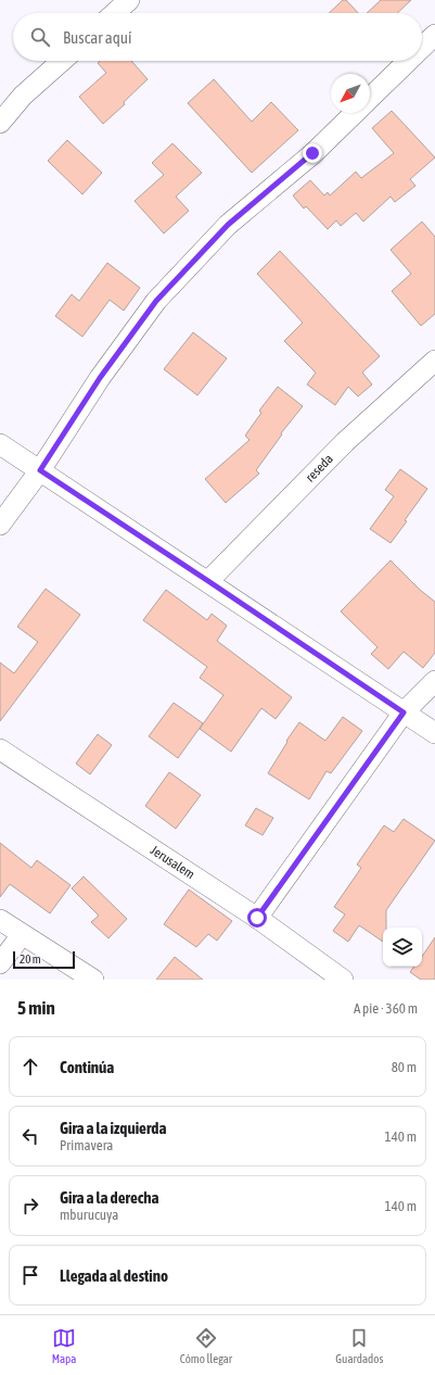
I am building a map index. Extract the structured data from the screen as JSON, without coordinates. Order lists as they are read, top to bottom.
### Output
{
  "streets": {
    "street": ["reseda", "Jerusalem"]
  },
  "scale_bar": "20 m",
  "north": "bottom left",
  "page": {
    "search": "Buscar aquí",
    "scale": "20 m",
    "heading": ["5 min", "A pie · 360 m"],
    "list": [
      ["Continúa", "80 m"],
      ["Gira a la izquierda", "Primavera", "140 m"],
      ["Gira a la derecha", "mburucuya", "140 m"],
      "Llegada al destino"
    ],
    "nav": ["Mapa", "Cómo llegar", "Guardados"]
  }
}
